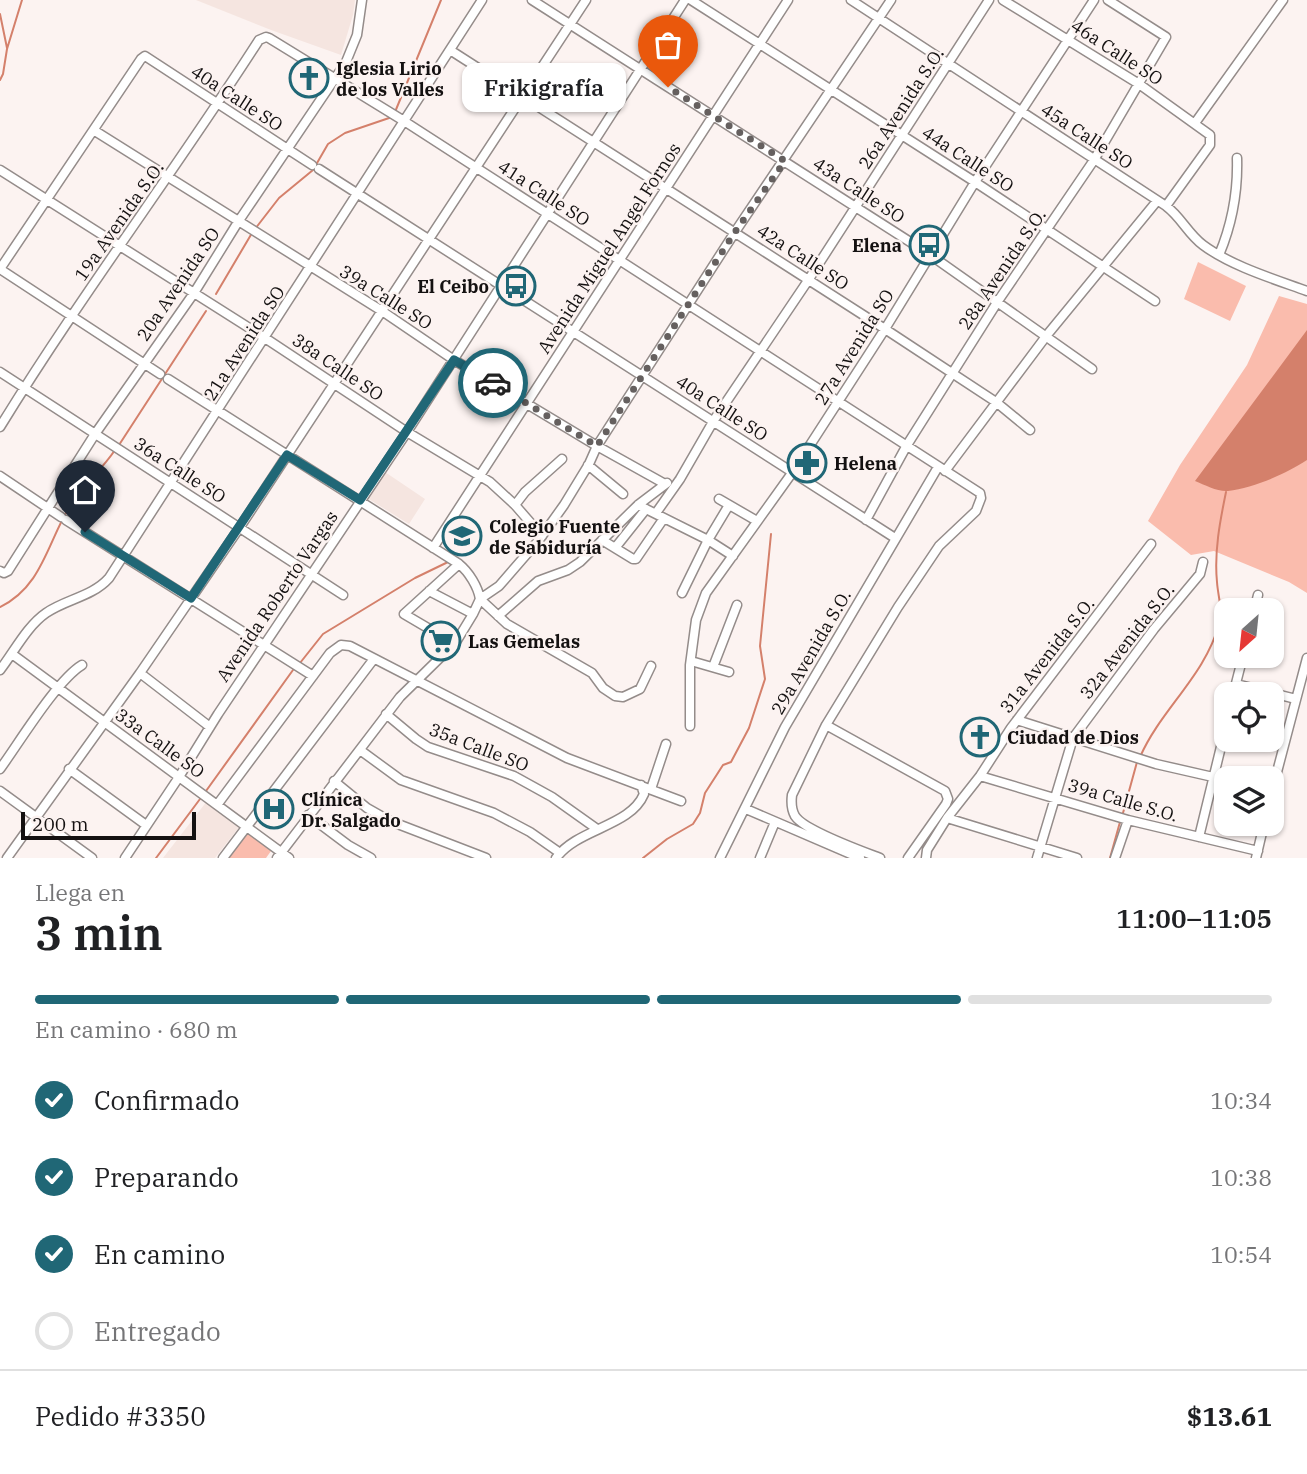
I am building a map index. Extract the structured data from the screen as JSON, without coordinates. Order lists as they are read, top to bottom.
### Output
{
  "streets": {
    "street": [
      "46a Calle SO",
      "40a Calle SO",
      "26a Avenida S.O.",
      "45a Calle SO",
      "44a Calle SO",
      "43a Calle SO",
      "41a Calle SO",
      "19a Avenida S.O.",
      "Avenida Miguel Angel Fornos",
      "42a Calle SO",
      "28a Avenida S.O.",
      "20a Avenida SO",
      "39a Calle SO",
      "21a Avenida SO",
      "27a Avenida SO",
      "38a Calle SO",
      "36a Calle SO",
      "Avenida Roberto Vargas",
      "32a Avenida S.O.",
      "29a Avenida S.O.",
      "31a Avenida S.O.",
      "33a Calle SO",
      "35a Calle SO",
      "39a Calle S.O."
    ]
  },
  "crossings": [
    ["46a Calle SO", "28a Avenida S.O."],
    ["46a Calle SO", "27a Avenida SO"],
    ["46a Calle SO", "29a Avenida S.O."],
    ["40a Calle SO", "26a Avenida S.O."],
    ["40a Calle SO", "19a Avenida S.O."],
    ["40a Calle SO", "Avenida Miguel Angel Fornos"],
    ["40a Calle SO", "28a Avenida S.O."],
    ["40a Calle SO", "20a Avenida SO"],
    ["40a Calle SO", "39a Calle SO"],
    ["40a Calle SO", "21a Avenida SO"],
    ["40a Calle SO", "27a Avenida SO"],
    ["40a Calle SO", "Avenida Roberto Vargas"],
    ["40a Calle SO", "29a Avenida S.O."],
    ["26a Avenida S.O.", "45a Calle SO"],
    ["26a Avenida S.O.", "44a Calle SO"],
    ["26a Avenida S.O.", "43a Calle SO"],
    ["26a Avenida S.O.", "41a Calle SO"],
    ["26a Avenida S.O.", "42a Calle SO"],
    ["45a Calle SO", "28a Avenida S.O."],
    ["45a Calle SO", "27a Avenida SO"],
    ["45a Calle SO", "29a Avenida S.O."],
    ["44a Calle SO", "Avenida Miguel Angel Fornos"],
    ["44a Calle SO", "28a Avenida S.O."],
    ["44a Calle SO", "27a Avenida SO"],
    ["44a Calle SO", "29a Avenida S.O."],
    ["43a Calle SO", "Avenida Miguel Angel Fornos"],
    ["43a Calle SO", "28a Avenida S.O."],
    ["43a Calle SO", "27a Avenida SO"],
    ["43a Calle SO", "Avenida Roberto Vargas"],
    ["43a Calle SO", "29a Avenida S.O."],
    ["41a Calle SO", "19a Avenida S.O."],
    ["41a Calle SO", "Avenida Miguel Angel Fornos"],
    ["41a Calle SO", "28a Avenida S.O."],
    ["41a Calle SO", "20a Avenida SO"],
    ["41a Calle SO", "21a Avenida SO"],
    ["41a Calle SO", "27a Avenida SO"],
    ["41a Calle SO", "Avenida Roberto Vargas"],
    ["41a Calle SO", "29a Avenida S.O."],
    ["19a Avenida S.O.", "39a Calle SO"],
    ["19a Avenida S.O.", "38a Calle SO"],
    ["19a Avenida S.O.", "36a Calle SO"],
    ["Avenida Miguel Angel Fornos", "42a Calle SO"],
    ["Avenida Miguel Angel Fornos", "39a Calle SO"],
    ["Avenida Miguel Angel Fornos", "38a Calle SO"],
    ["42a Calle SO", "28a Avenida S.O."],
    ["42a Calle SO", "21a Avenida SO"],
    ["42a Calle SO", "27a Avenida SO"],
    ["42a Calle SO", "Avenida Roberto Vargas"],
    ["42a Calle SO", "29a Avenida S.O."],
    ["20a Avenida SO", "39a Calle SO"],
    ["20a Avenida SO", "38a Calle SO"],
    ["20a Avenida SO", "36a Calle SO"],
    ["39a Calle SO", "21a Avenida SO"],
    ["39a Calle SO", "Avenida Roberto Vargas"],
    ["21a Avenida SO", "38a Calle SO"],
    ["21a Avenida SO", "36a Calle SO"],
    ["21a Avenida SO", "33a Calle SO"],
    ["38a Calle SO", "Avenida Roberto Vargas"],
    ["36a Calle SO", "Avenida Roberto Vargas"],
    ["Avenida Roberto Vargas", "33a Calle SO"],
    ["32a Avenida S.O.", "39a Calle S.O."],
    ["31a Avenida S.O.", "39a Calle S.O."]
  ],
  "places": {
    "church": ["Iglesia Lirio de los Valles", "Ciudad de Dios"],
    "other": ["Frikigrafía"],
    "bus stop": ["Elena", "El Ceibo"],
    "pharmacy": ["Helena"],
    "school or university": ["Colegio Fuente de Sabiduría"],
    "supermarket": ["Las Gemelas"],
    "hospital": ["Clínica Dr. Salgado"]
  },
  "scale_bar": "200 m",
  "north": "bottom left",
  "page": {
    "bubble": "Frikigrafía",
    "scale": "200 m",
    "heading": ["3 min", "Llega en", "11:00–11:05"],
    "panel": ["Pedido #3350", "$13.61"],
    "bar": "En camino · 680 m",
    "list": [
      ["Confirmado", "10:34"],
      ["Preparando", "10:38"],
      ["En camino", "10:54"],
      "Entregado"
    ]
  }
}
